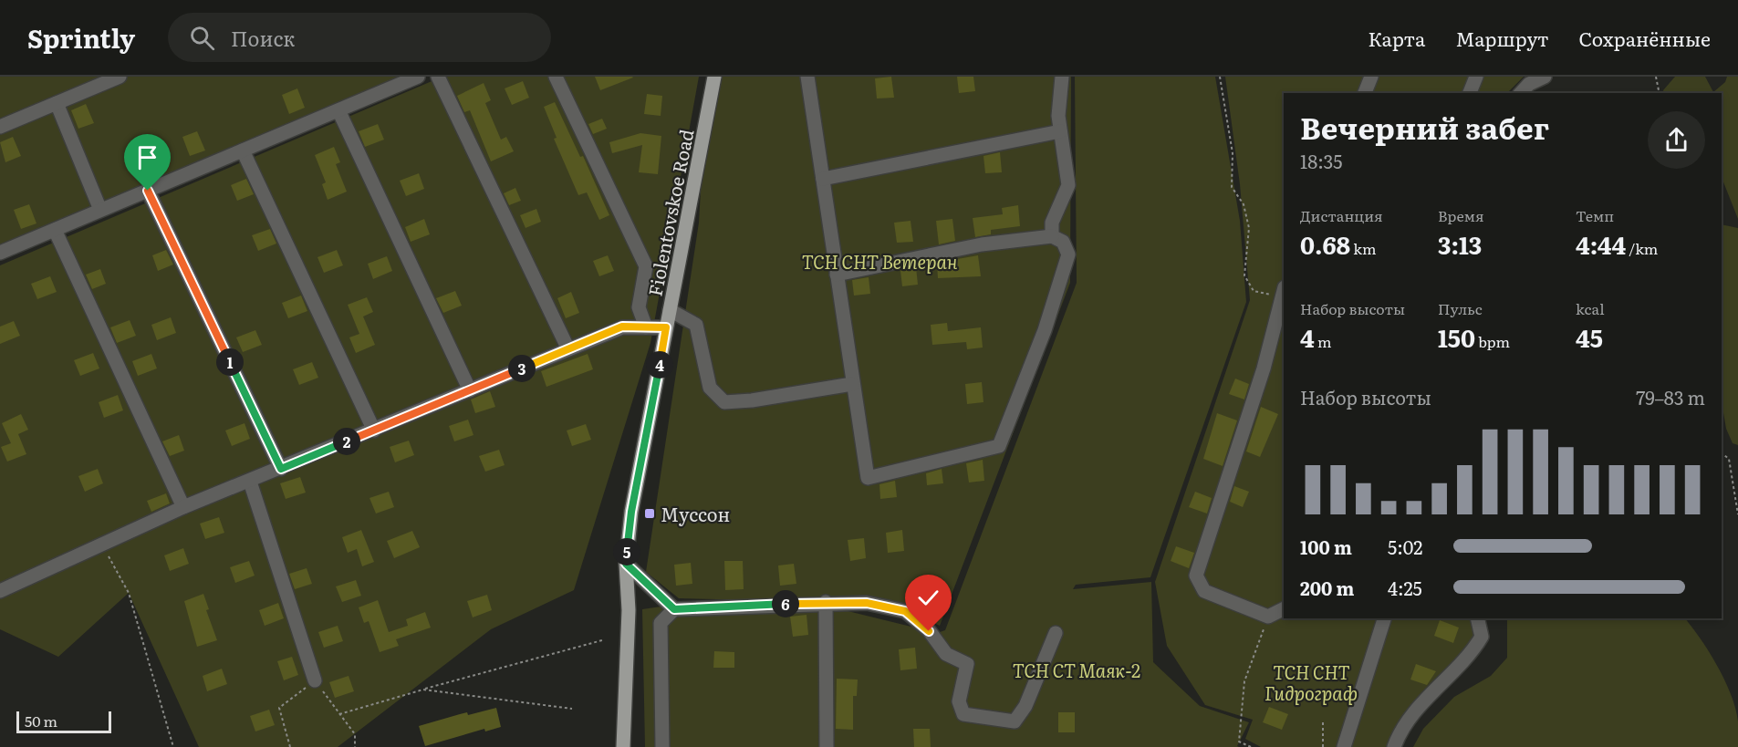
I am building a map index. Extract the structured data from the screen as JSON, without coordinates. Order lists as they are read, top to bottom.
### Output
{
  "streets": {
    "main road": ["Fiolentovskoe Road"]
  },
  "parks": ["ТСН СНТ Ветеран", "ТСН СТ Маяк-2", "ТСН СНТ Гидрограф"],
  "places": {
    "transit": ["Муссон"]
  },
  "scale_bar": "50 m",
  "page": {
    "header": "Sprintly",
    "search": "Поиск",
    "nav": ["Карта", "Маршрут", "Сохранённые"],
    "heading": ["Вечерний забег", "18:35"],
    "stats": [
      ["Дистанция", "0.68 km"],
      ["Время", "3:13"],
      ["Темп", "4:44 /km"],
      ["Набор высоты", "4 m"],
      ["Пульс", "150 bpm"],
      ["kcal", "45"]
    ],
    "pins": [
      "1",
      "4",
      "3",
      "2",
      "5",
      "6"
    ],
    "chart": ["Набор высоты", "79–83 m"],
    "list": [
      {
        "name": "100 m",
        "note": "5:02"
      },
      {
        "name": "200 m",
        "note": "4:25"
      }
    ],
    "scale": "50 m"
  }
}
